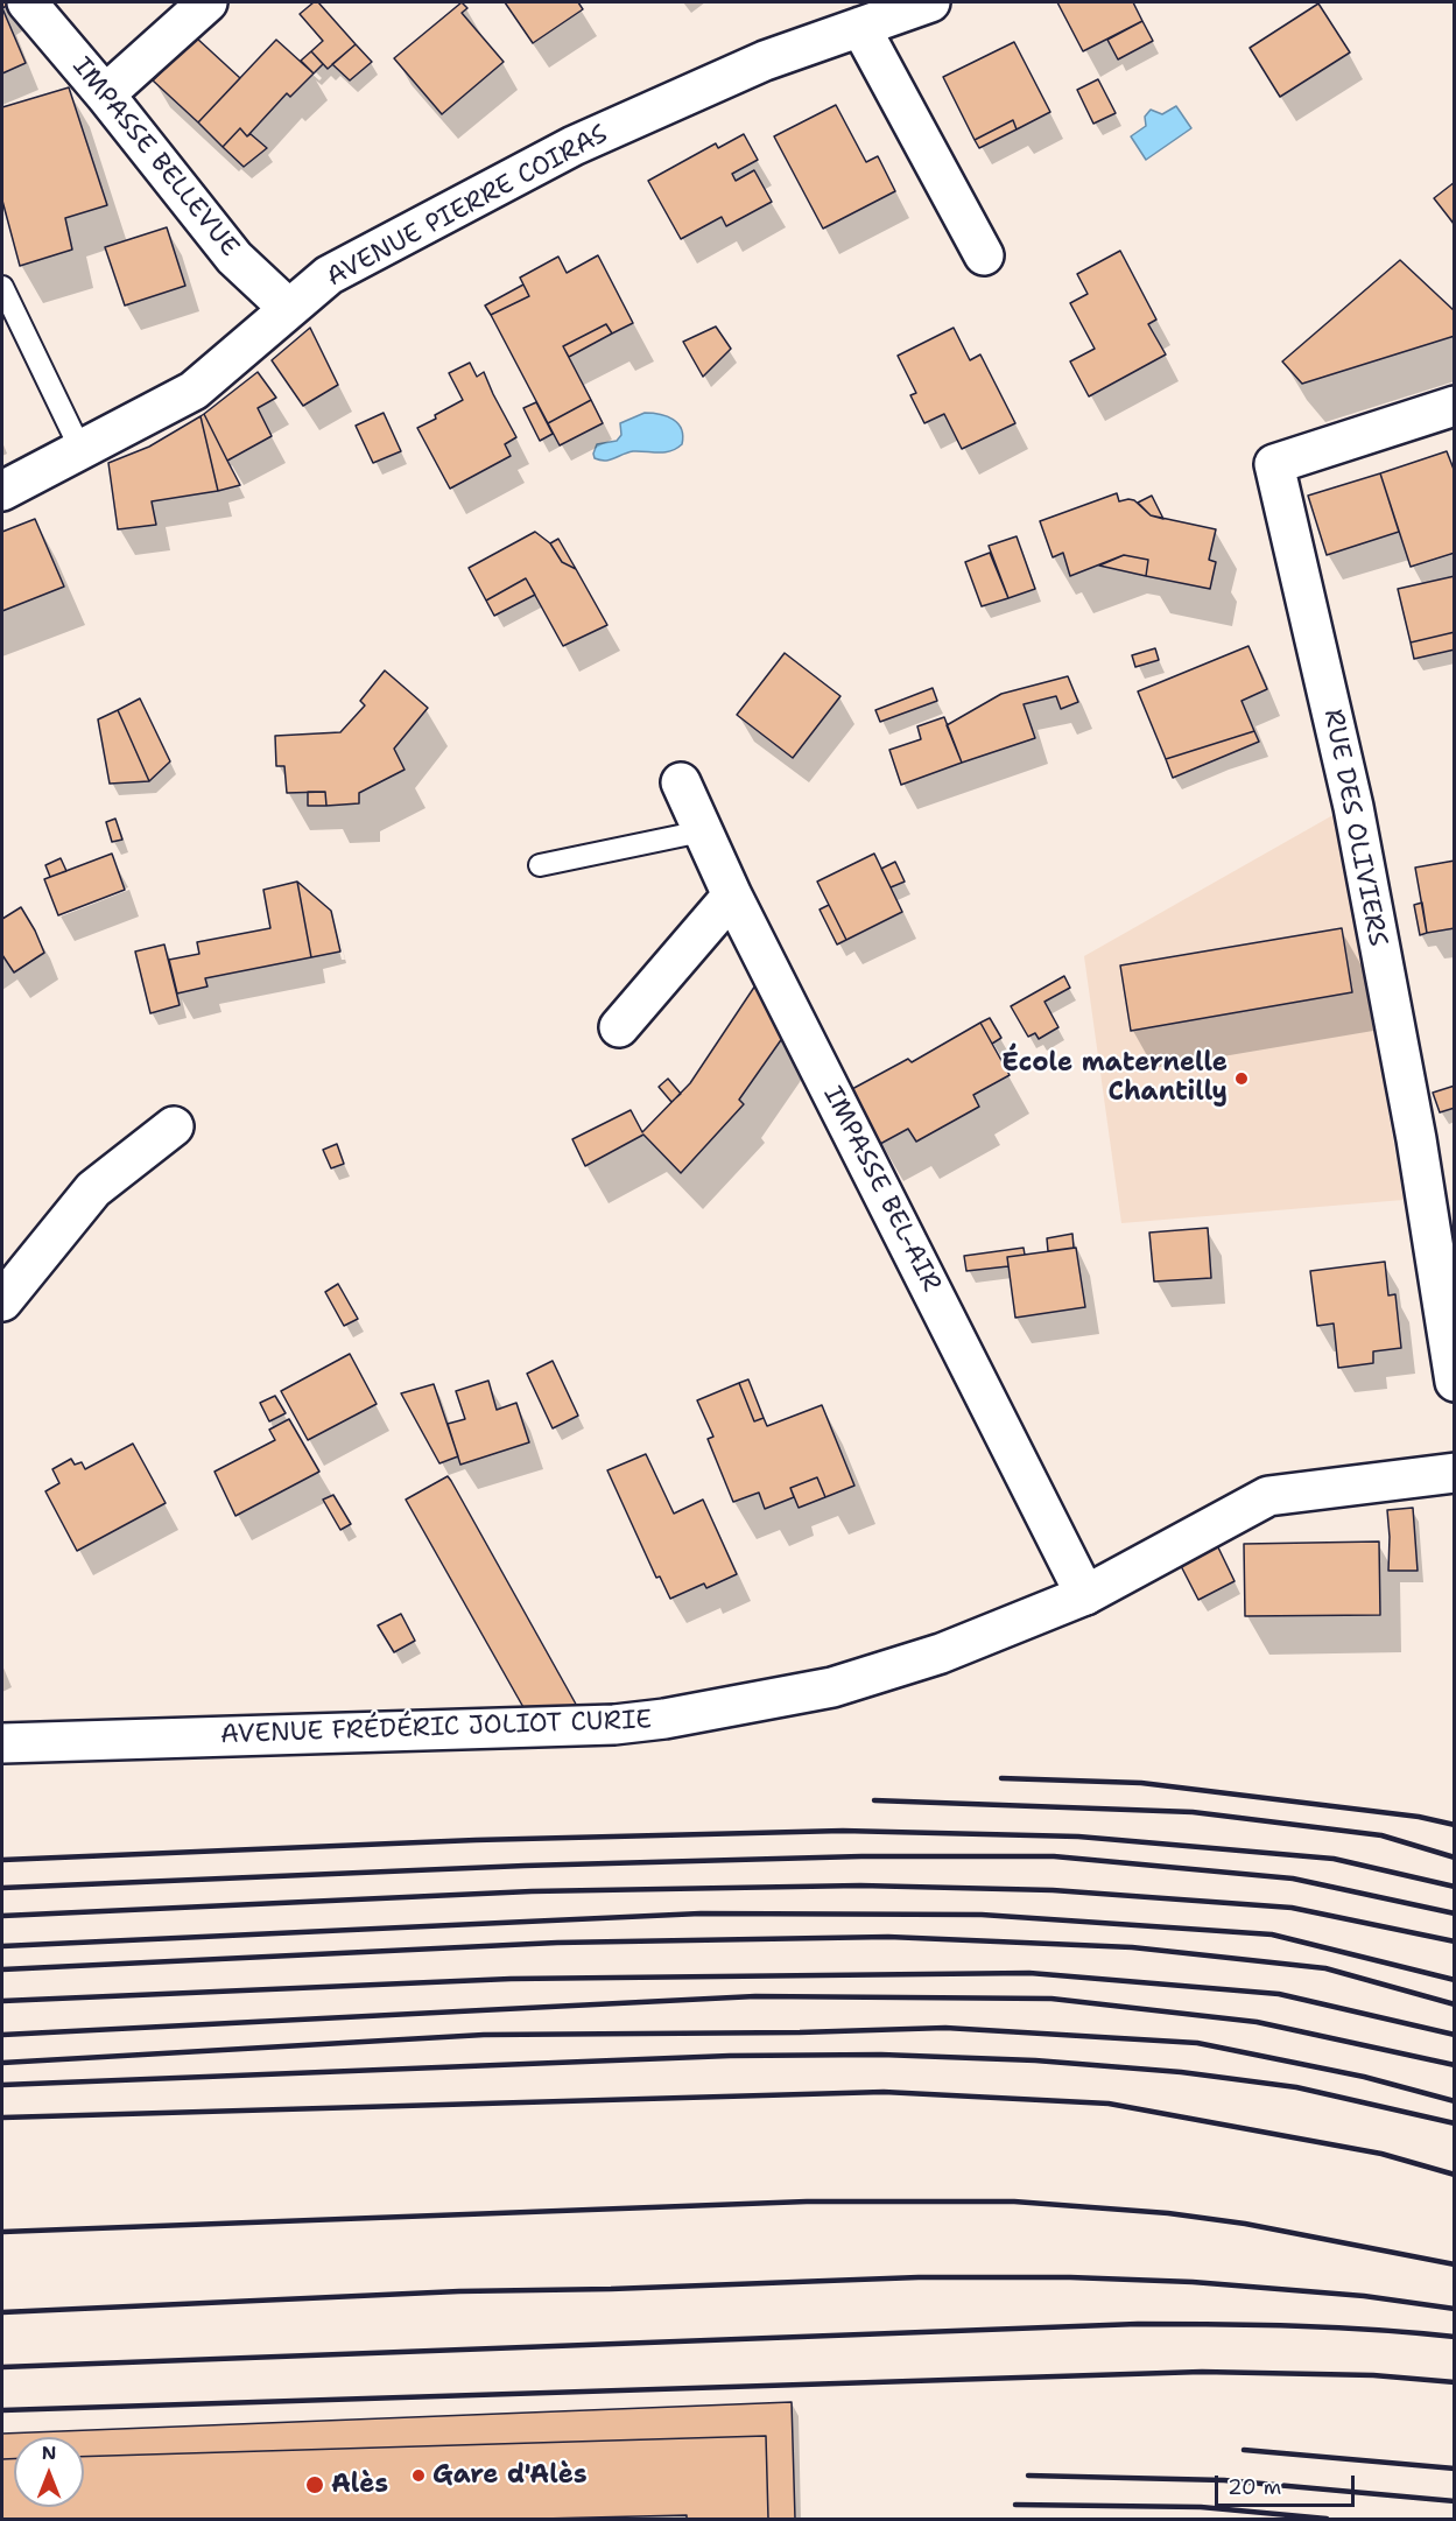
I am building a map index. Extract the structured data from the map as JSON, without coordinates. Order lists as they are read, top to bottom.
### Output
{
  "streets": {
    "street": [
      "IMPASSE BELLEVUE",
      "AVENUE PIERRE COIRAS",
      "RUE DES OLIVIERS",
      "IMPASSE BEL-AIR",
      "AVENUE FRÉDÉRIC JOLIOT CURIE"
    ]
  },
  "crossings": [
    ["IMPASSE BELLEVUE", "AVENUE PIERRE COIRAS"],
    ["IMPASSE BEL-AIR", "AVENUE FRÉDÉRIC JOLIOT CURIE"]
  ],
  "places": ["École maternelle Chantilly", "Gare d'Alès", "Alès"],
  "scale_bar": "20 m",
  "north": "top"
}
